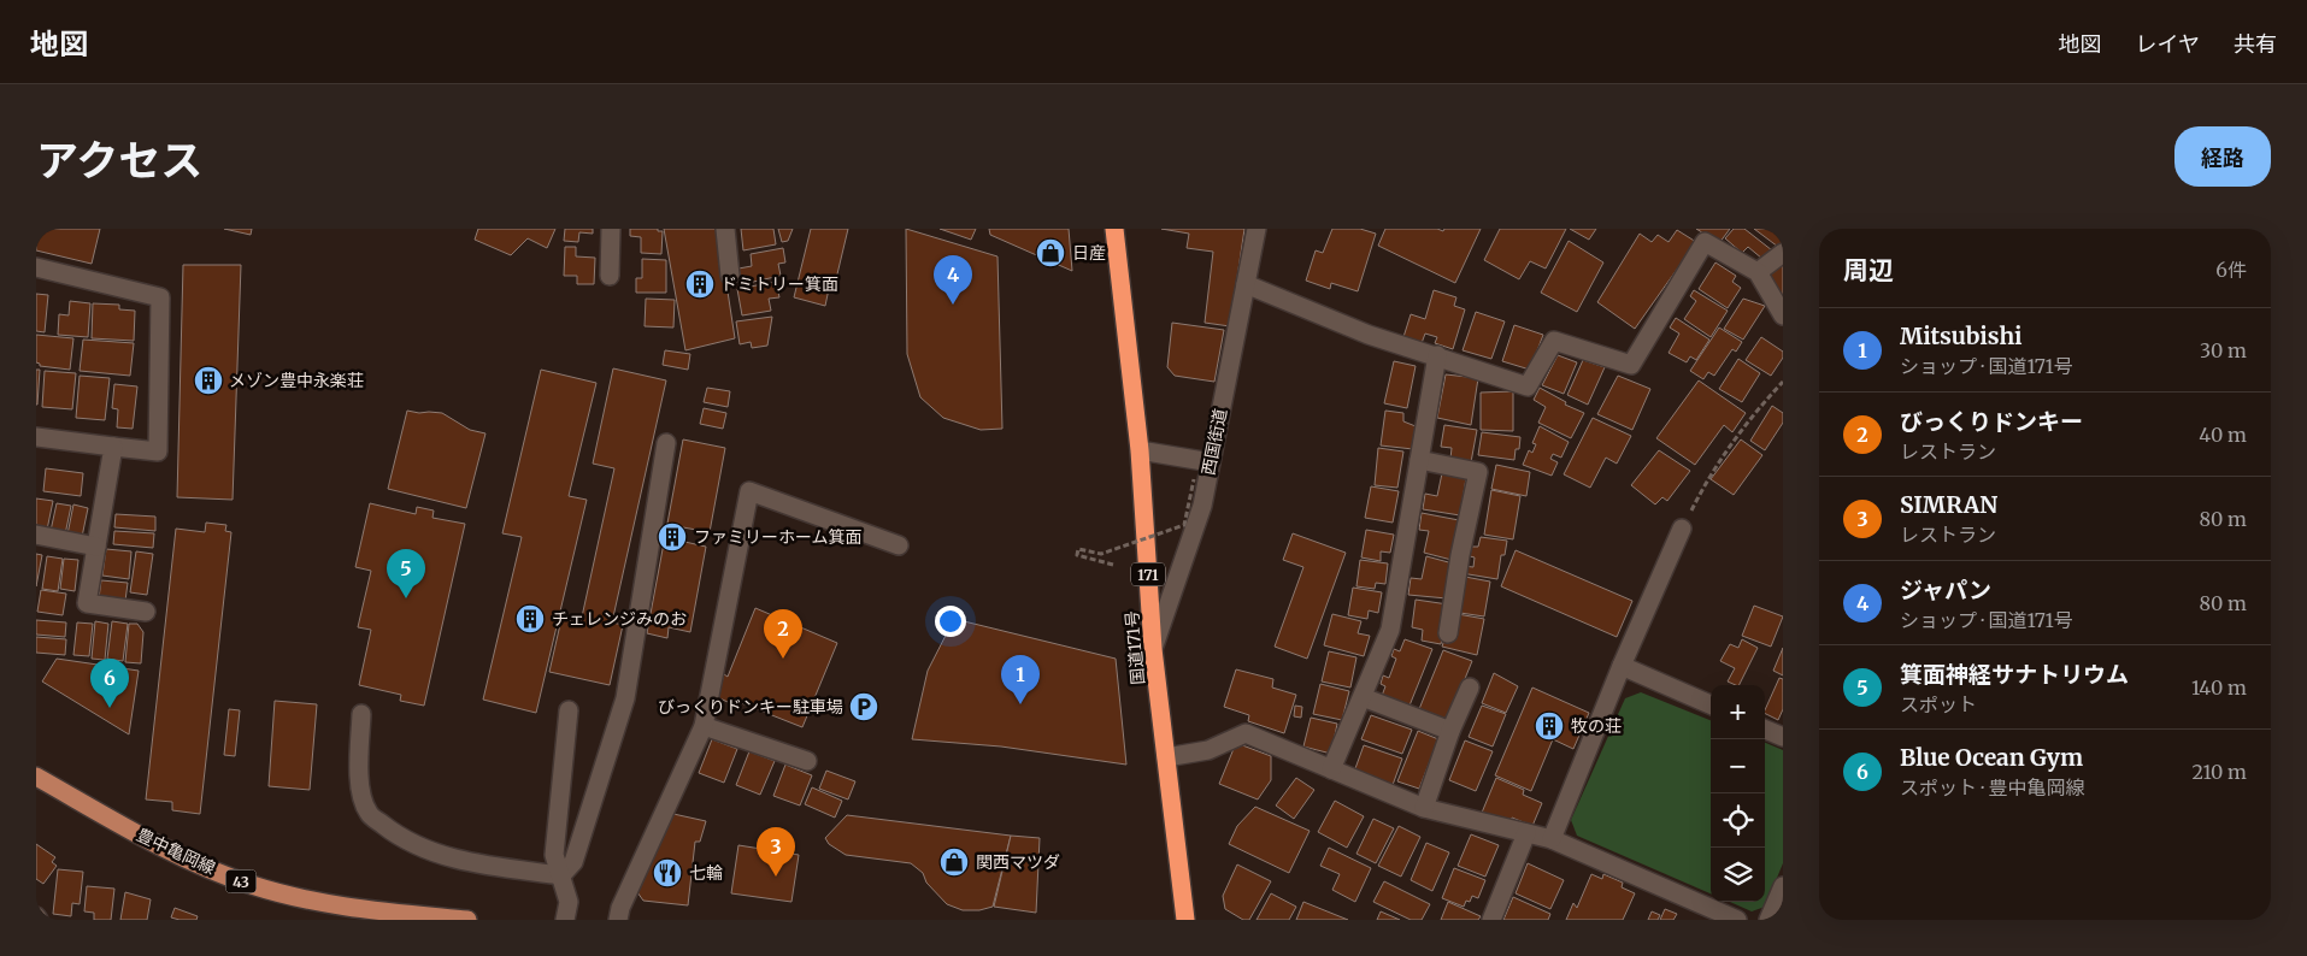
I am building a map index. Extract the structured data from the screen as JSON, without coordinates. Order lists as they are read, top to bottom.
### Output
{
  "streets": {
    "highway": ["171", "国道171号"],
    "main road": ["豊中亀岡線", "43"],
    "street": ["西国街道"]
  },
  "crossings": [
    ["西国街道", "国道171号"]
  ],
  "places": {
    "shop": ["日産", "関西マツダ"],
    "building": [
      "ドミトリー箕面",
      "メゾン豊中永楽荘",
      "ファミリーホーム箕面",
      "チェレンジみのお",
      "牧の荘"
    ],
    "parking": ["びっくりドンキー駐車場"],
    "restaurant": ["七輪"]
  },
  "page": {
    "header": "地図",
    "nav": ["地図", "レイヤ", "共有"],
    "title": "アクセス",
    "buttons": "経路",
    "heading": ["周辺", "6件"],
    "pins": [
      "4",
      "5",
      "2",
      "1",
      "6",
      "3"
    ],
    "list": [
      {
        "mark": "1",
        "name": "Mitsubishi",
        "note": "ショップ · 国道171号",
        "value": "30 m"
      },
      {
        "mark": "2",
        "name": "びっくりドンキー",
        "note": "レストラン",
        "value": "40 m"
      },
      {
        "mark": "3",
        "name": "SIMRAN",
        "note": "レストラン",
        "value": "80 m"
      },
      {
        "mark": "4",
        "name": "ジャパン",
        "note": "ショップ · 国道171号",
        "value": "80 m"
      },
      {
        "mark": "5",
        "name": "箕面神経サナトリウム",
        "note": "スポット",
        "value": "140 m"
      },
      {
        "mark": "6",
        "name": "Blue Ocean Gym",
        "note": "スポット · 豊中亀岡線",
        "value": "210 m"
      }
    ],
    "map_buttons": ["+", "−"]
  }
}
